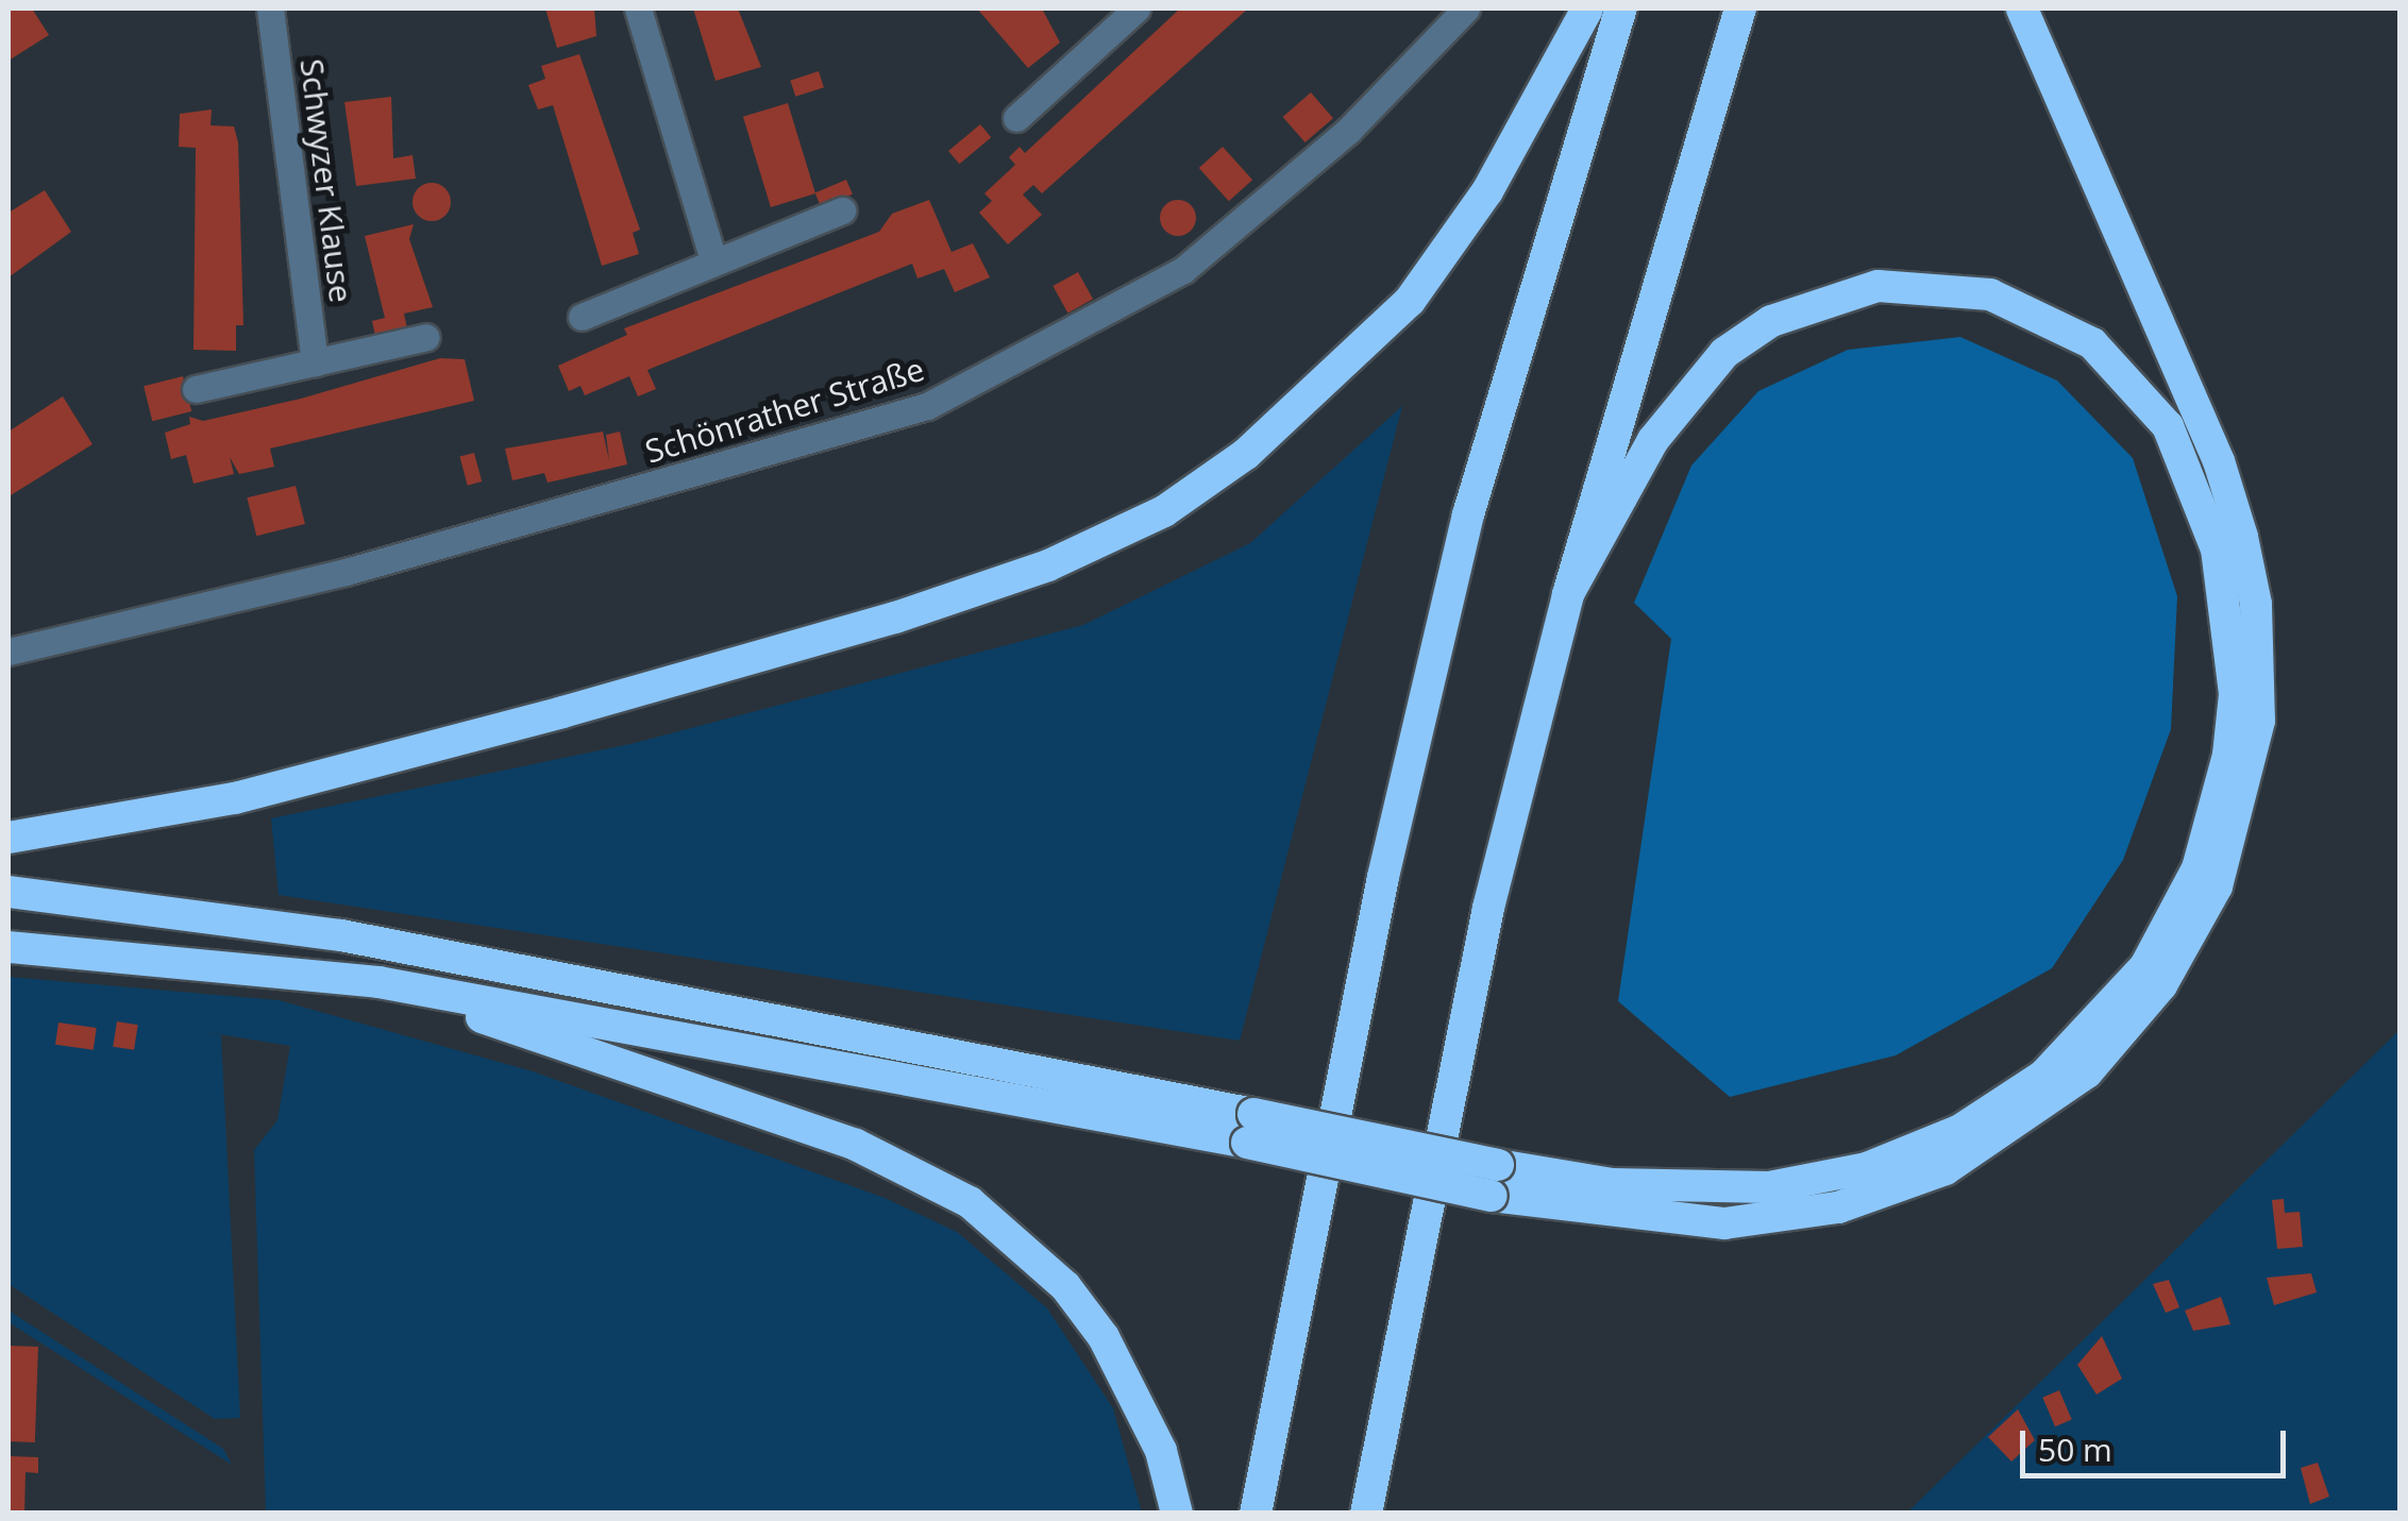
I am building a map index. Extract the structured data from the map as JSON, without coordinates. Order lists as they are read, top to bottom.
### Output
{
  "streets": {
    "street": ["Schwyzer Klause", "Schönrather Straße"]
  },
  "scale_bar": "50 m"
}
